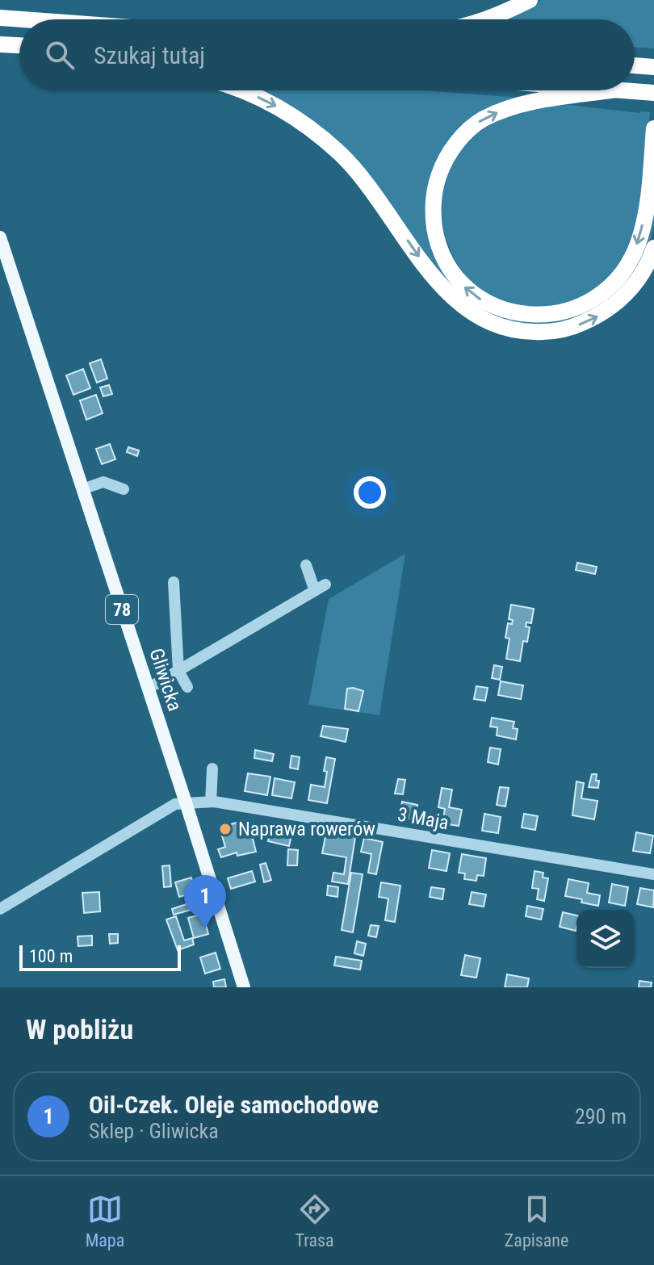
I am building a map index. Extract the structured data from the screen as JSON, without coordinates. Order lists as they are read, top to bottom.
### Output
{
  "streets": {
    "main road": ["78", "Gliwicka"],
    "street": ["3 Maja"]
  },
  "crossings": [
    ["Gliwicka", "3 Maja"]
  ],
  "places": ["Naprawa rowerów"],
  "scale_bar": "100 m",
  "page": {
    "search": "Szukaj tutaj",
    "pins": "1",
    "scale": "100 m",
    "heading": "W pobliżu",
    "list": [
      {
        "mark": "1",
        "name": "Oil-Czek. Oleje samochodowe",
        "note": "Sklep · Gliwicka",
        "value": "290 m"
      }
    ],
    "nav": ["Mapa", "Trasa", "Zapisane"]
  }
}
